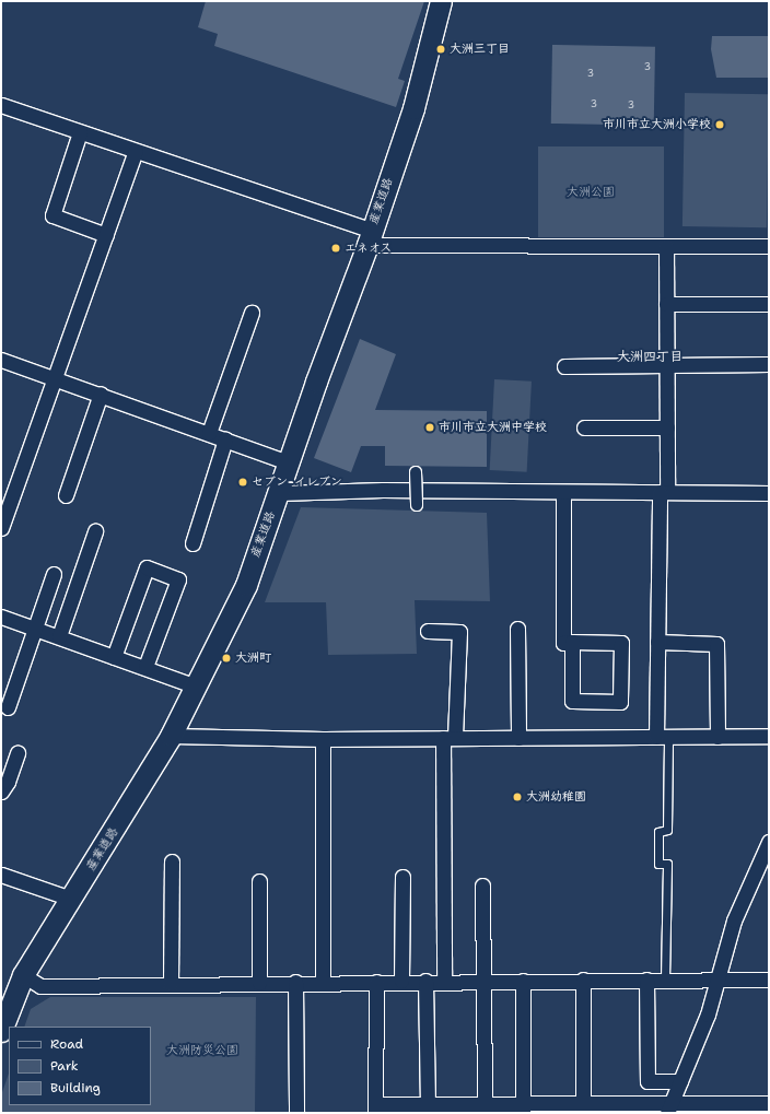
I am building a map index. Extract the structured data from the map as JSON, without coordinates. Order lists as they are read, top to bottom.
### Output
{
  "streets": {
    "main road": ["産業道路"]
  },
  "districts": ["大洲四丁目"],
  "parks": ["大洲公園", "大洲防災公園"],
  "places": [
    "大洲三丁目",
    "市川市立大洲小学校",
    "エネオス",
    "市川市立大洲中学校",
    "セブン-イレブン",
    "大洲町",
    "大洲幼稚園"
  ],
  "house_numbers": [
    "3",
    "3",
    "3",
    "3"
  ],
  "legend": ["Road", "Park", "Building"]
}
